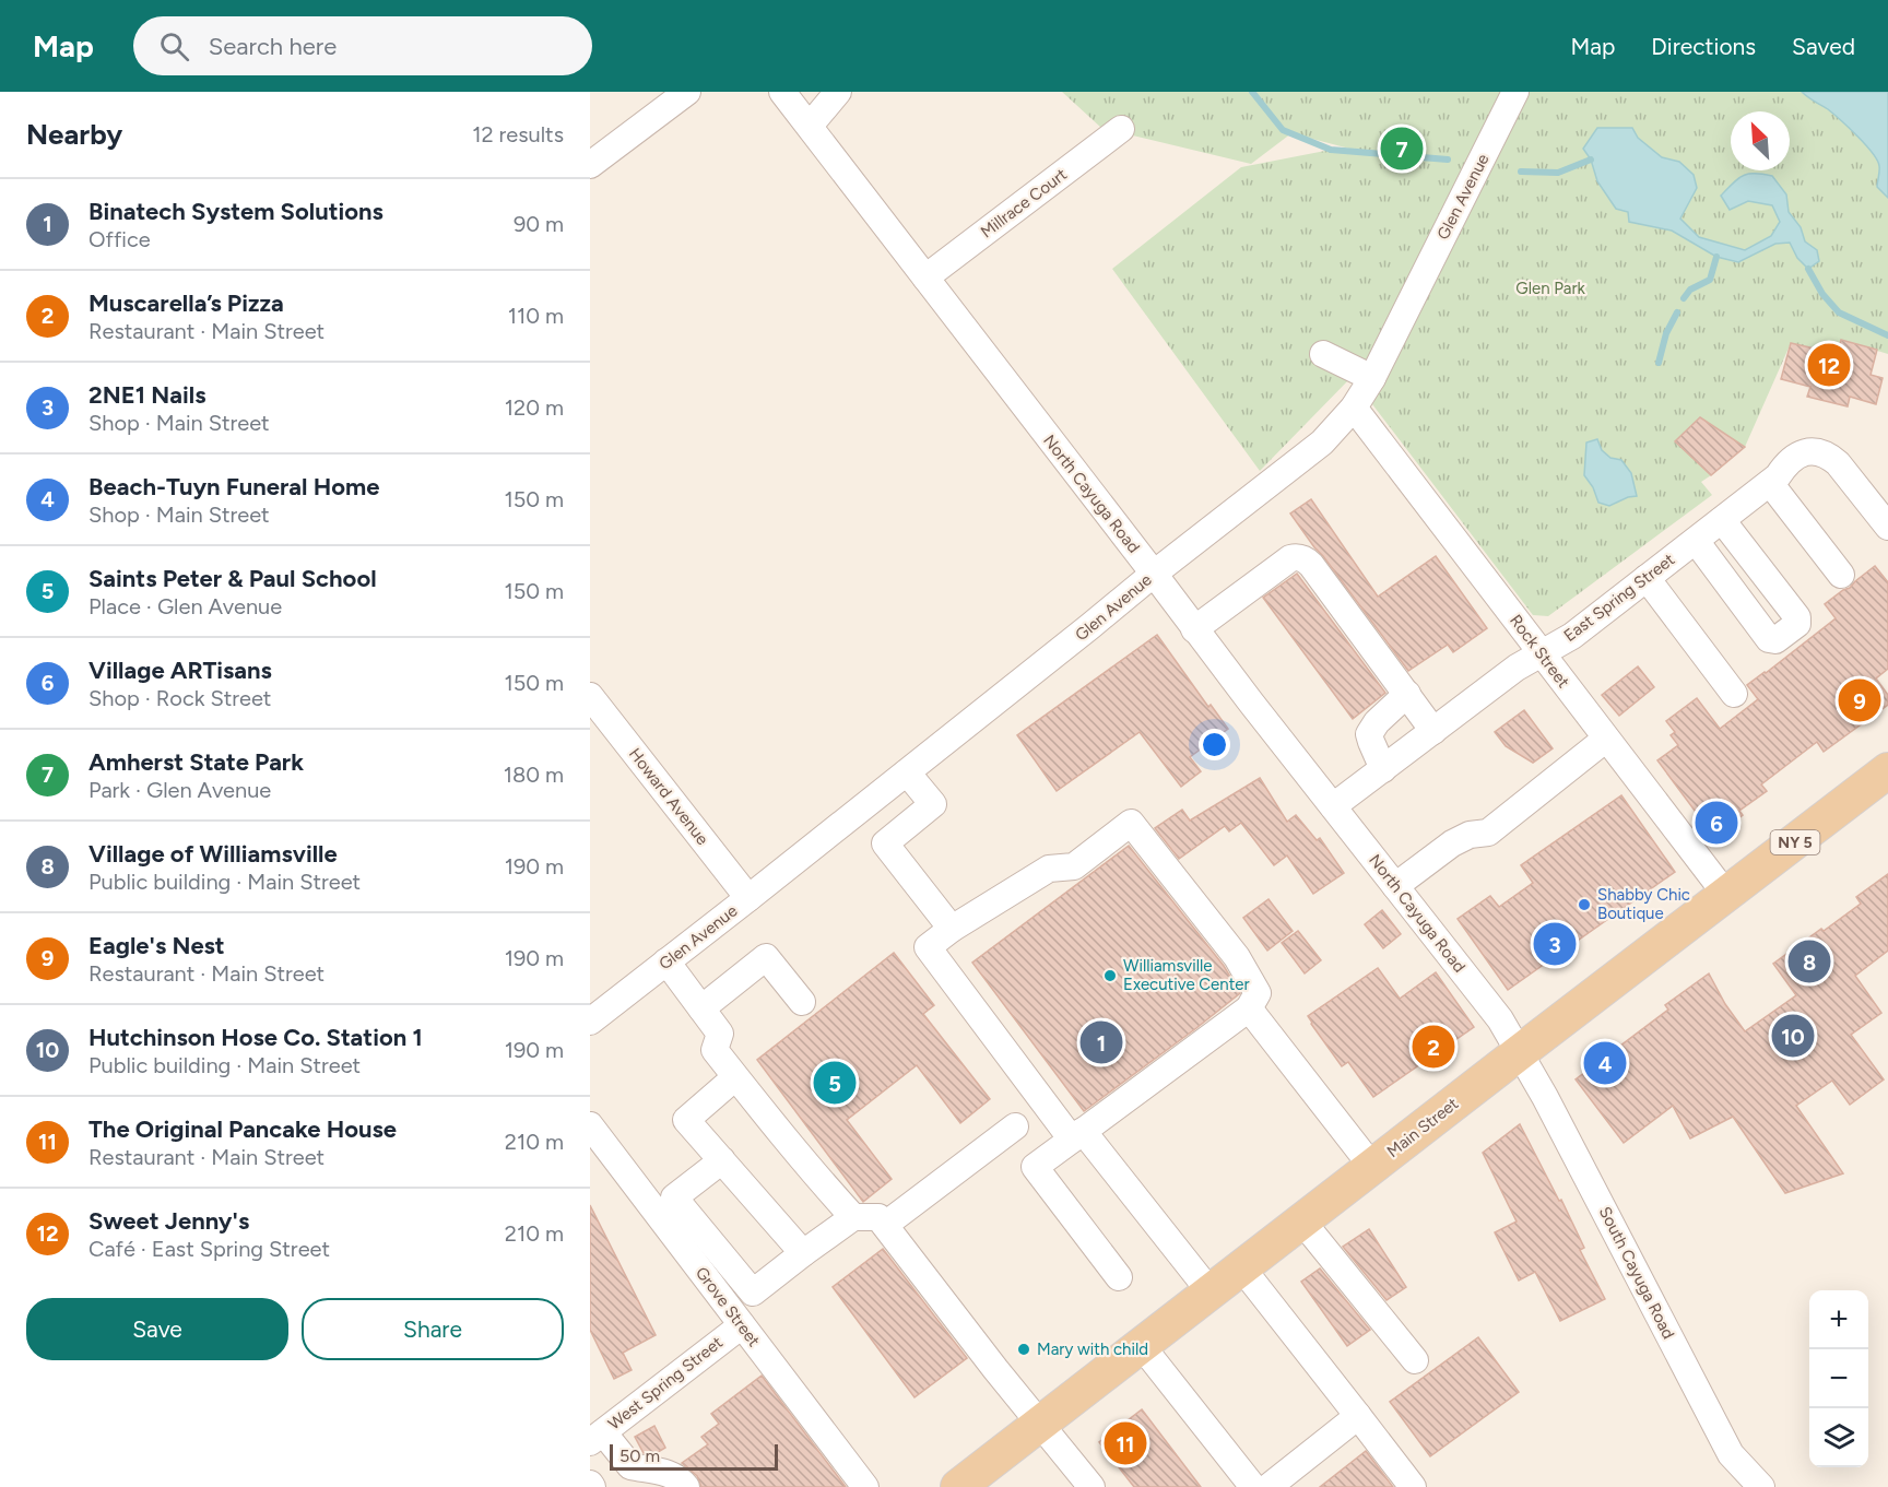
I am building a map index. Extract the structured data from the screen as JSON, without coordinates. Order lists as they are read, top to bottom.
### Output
{
  "streets": {
    "main road": ["NY 5", "Main Street"],
    "street": [
      "Glen Avenue",
      "Millrace Court",
      "North Cayuga Road",
      "East Spring Street",
      "Rock Street",
      "Howard Avenue",
      "South Cayuga Road",
      "Grove Street",
      "West Spring Street"
    ]
  },
  "crossings": [
    ["Glen Avenue", "North Cayuga Road"],
    ["Glen Avenue", "Rock Street"],
    ["Glen Avenue", "Howard Avenue"],
    ["Millrace Court", "North Cayuga Road"],
    ["North Cayuga Road", "East Spring Street"],
    ["North Cayuga Road", "Main Street"],
    ["North Cayuga Road", "South Cayuga Road"],
    ["East Spring Street", "Rock Street"],
    ["Rock Street", "Main Street"],
    ["Main Street", "South Cayuga Road"],
    ["Grove Street", "West Spring Street"]
  ],
  "parks": ["Glen Park"],
  "places": ["Shabby Chic Boutique", "Williamsville Executive Center", "Mary with child"],
  "scale_bar": "50 m",
  "north": "top left",
  "page": {
    "header": "Map",
    "search": "Search here",
    "nav": ["Map", "Directions", "Saved"],
    "heading": ["Nearby", "12 results"],
    "pins": [
      "7",
      "12",
      "9",
      "6",
      "3",
      "8",
      "10",
      "1",
      "2",
      "4",
      "5",
      "11"
    ],
    "list": [
      {
        "mark": "1",
        "name": "Binatech System Solutions",
        "note": "Office",
        "value": "90 m"
      },
      {
        "mark": "2",
        "name": "Muscarella’s Pizza",
        "note": "Restaurant · Main Street",
        "value": "110 m"
      },
      {
        "mark": "3",
        "name": "2NE1 Nails",
        "note": "Shop · Main Street",
        "value": "120 m"
      },
      {
        "mark": "4",
        "name": "Beach-Tuyn Funeral Home",
        "note": "Shop · Main Street",
        "value": "150 m"
      },
      {
        "mark": "5",
        "name": "Saints Peter & Paul School",
        "note": "Place · Glen Avenue",
        "value": "150 m"
      },
      {
        "mark": "6",
        "name": "Village ARTisans",
        "note": "Shop · Rock Street",
        "value": "150 m"
      },
      {
        "mark": "7",
        "name": "Amherst State Park",
        "note": "Park · Glen Avenue",
        "value": "180 m"
      },
      {
        "mark": "8",
        "name": "Village of Williamsville",
        "note": "Public building · Main Street",
        "value": "190 m"
      },
      {
        "mark": "9",
        "name": "Eagle's Nest",
        "note": "Restaurant · Main Street",
        "value": "190 m"
      },
      {
        "mark": "10",
        "name": "Hutchinson Hose Co. Station 1",
        "note": "Public building · Main Street",
        "value": "190 m"
      },
      {
        "mark": "11",
        "name": "The Original Pancake House",
        "note": "Restaurant · Main Street",
        "value": "210 m"
      },
      {
        "mark": "12",
        "name": "Sweet Jenny's",
        "note": "Café · East Spring Street",
        "value": "210 m"
      }
    ],
    "buttons": ["Save", "Share"],
    "map_buttons": ["+", "−"],
    "scale": "50 m"
  }
}
